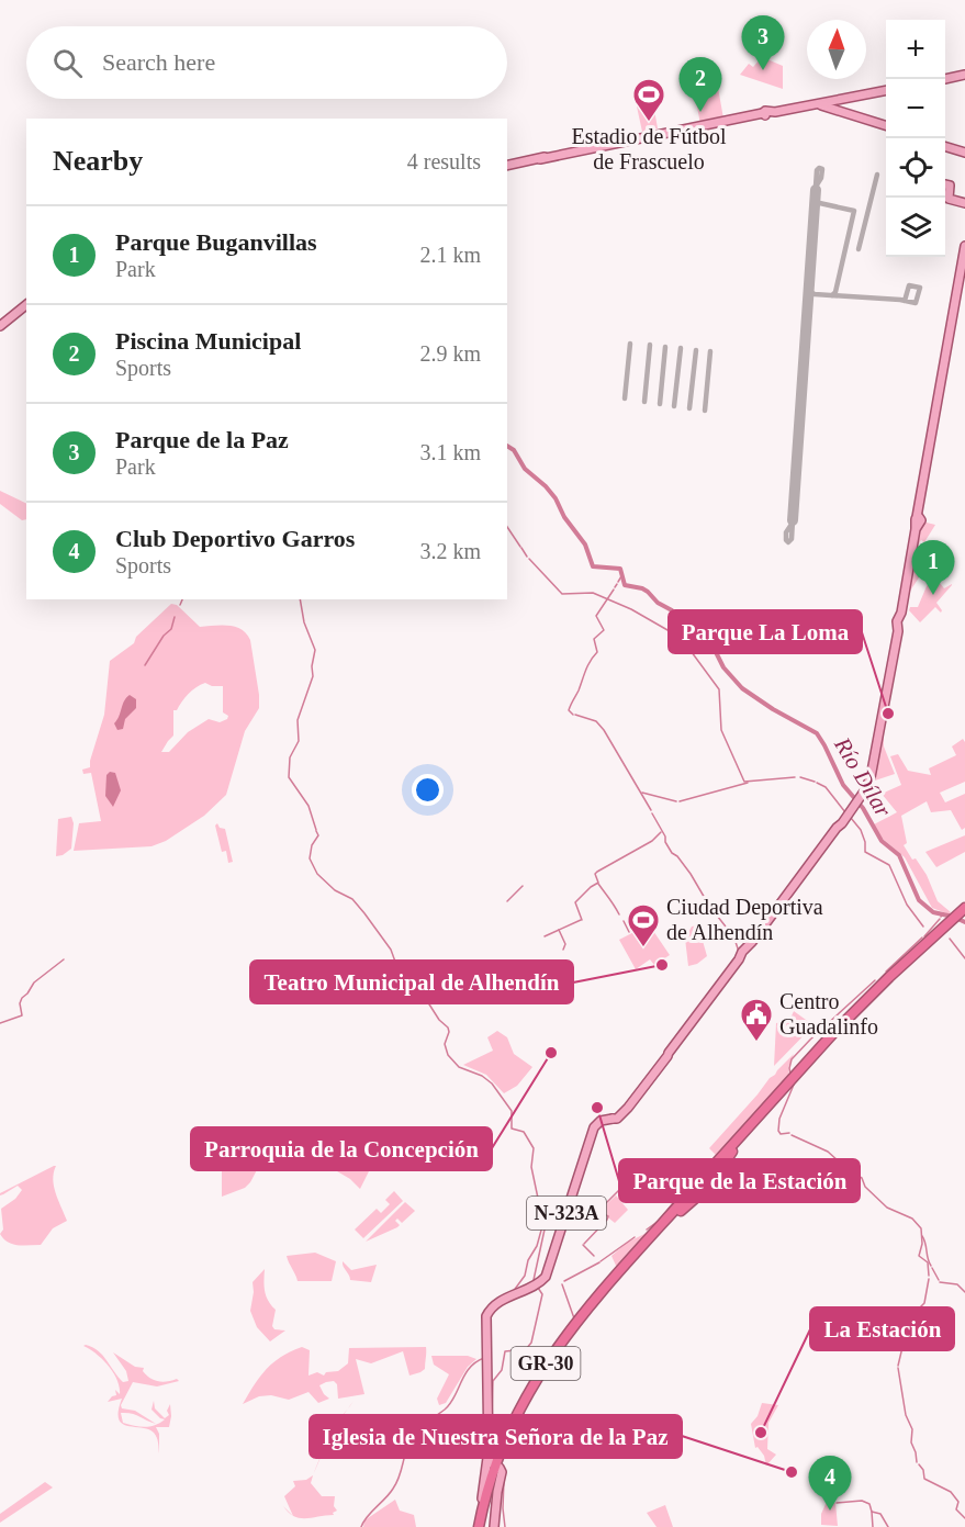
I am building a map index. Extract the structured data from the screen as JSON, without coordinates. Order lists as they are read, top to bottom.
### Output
{
  "streets": {
    "highway": ["GR-30"],
    "main road": ["N-323A"]
  },
  "water": ["Río Dílar"],
  "places": {
    "sports": ["Estadio de Fútbol de Frascuelo", "Ciudad Deportiva de Alhendín"],
    "other": [
      "Parque La Loma",
      "Teatro Municipal de Alhendín",
      "Parroquia de la Concepción",
      "Parque de la Estación",
      "La Estación",
      "Iglesia de Nuestra Señora de la Paz"
    ],
    "public building": ["Centro Guadalinfo"]
  },
  "north": "top",
  "page": {
    "pins": [
      "3",
      "2",
      "1",
      "4"
    ],
    "map_buttons": ["+", "−"],
    "search": "Search here",
    "heading": ["Nearby", "4 results"],
    "list": [
      {
        "mark": "1",
        "name": "Parque Buganvillas",
        "note": "Park",
        "value": "2.1 km"
      },
      {
        "mark": "2",
        "name": "Piscina Municipal",
        "note": "Sports",
        "value": "2.9 km"
      },
      {
        "mark": "3",
        "name": "Parque de la Paz",
        "note": "Park",
        "value": "3.1 km"
      },
      {
        "mark": "4",
        "name": "Club Deportivo Garros",
        "note": "Sports",
        "value": "3.2 km"
      }
    ]
  }
}
